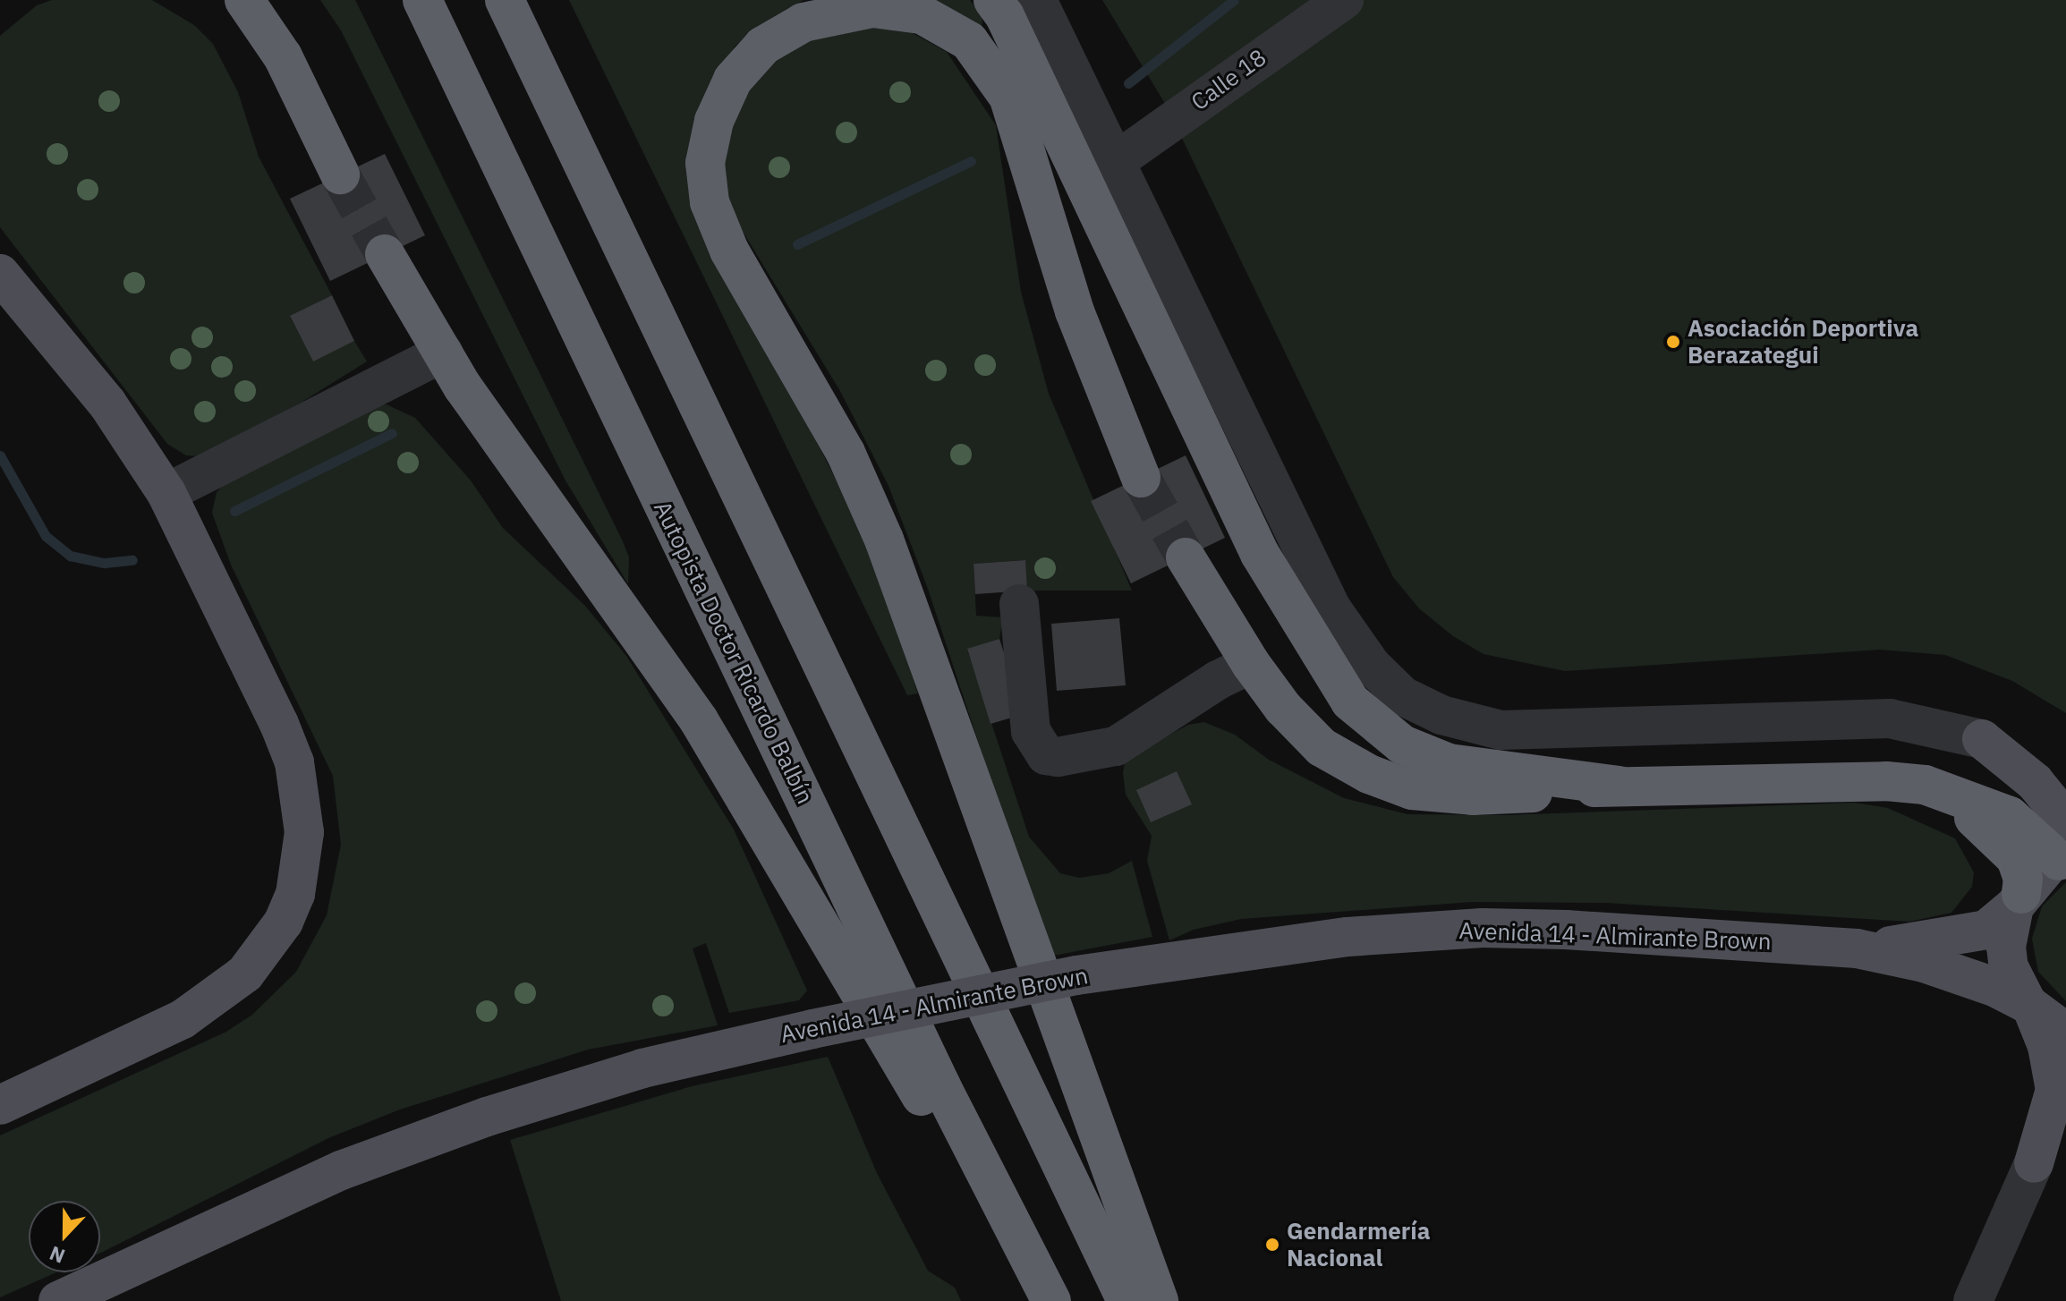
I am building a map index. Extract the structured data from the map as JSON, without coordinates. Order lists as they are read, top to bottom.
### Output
{
  "streets": {
    "highway": ["Autopista Doctor Ricardo Balbín"],
    "main road": ["Avenida 14 - Almirante Brown"],
    "street": ["Calle 18"]
  },
  "places": ["Asociación Deportiva Berazategui", "Gendarmería Nacional"],
  "north": "bottom"
}
